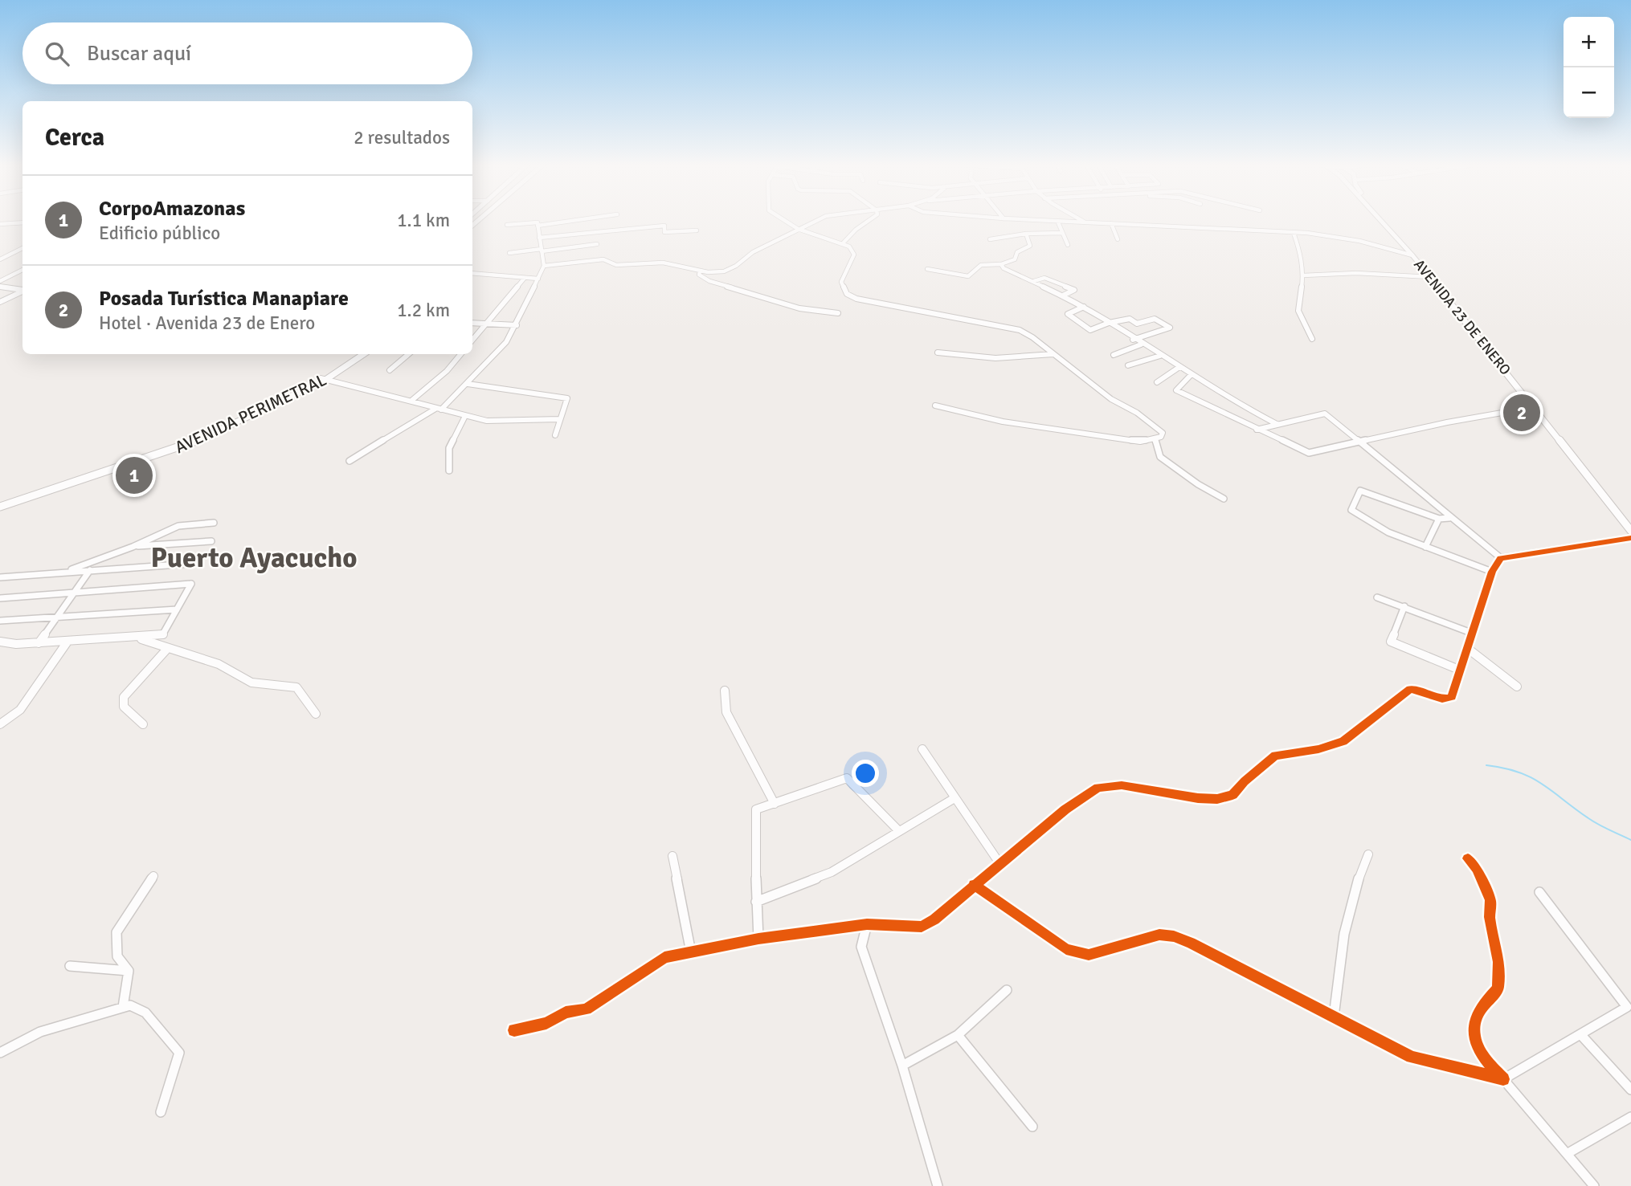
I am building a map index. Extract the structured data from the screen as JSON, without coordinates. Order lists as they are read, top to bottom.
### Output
{
  "streets": {
    "main road": ["AVENIDA 23 DE ENERO", "AVENIDA PERIMETRAL"]
  },
  "districts": ["Puerto Ayacucho"],
  "page": {
    "map_buttons": ["+", "−"],
    "search": "Buscar aquí",
    "heading": ["Cerca", "2 resultados"],
    "list": [
      {
        "mark": "1",
        "name": "CorpoAmazonas",
        "note": "Edificio público",
        "value": "1.1 km"
      },
      {
        "mark": "2",
        "name": "Posada Turística Manapiare",
        "note": "Hotel · Avenida 23 de Enero",
        "value": "1.2 km"
      }
    ],
    "pins": ["2", "1"]
  }
}
